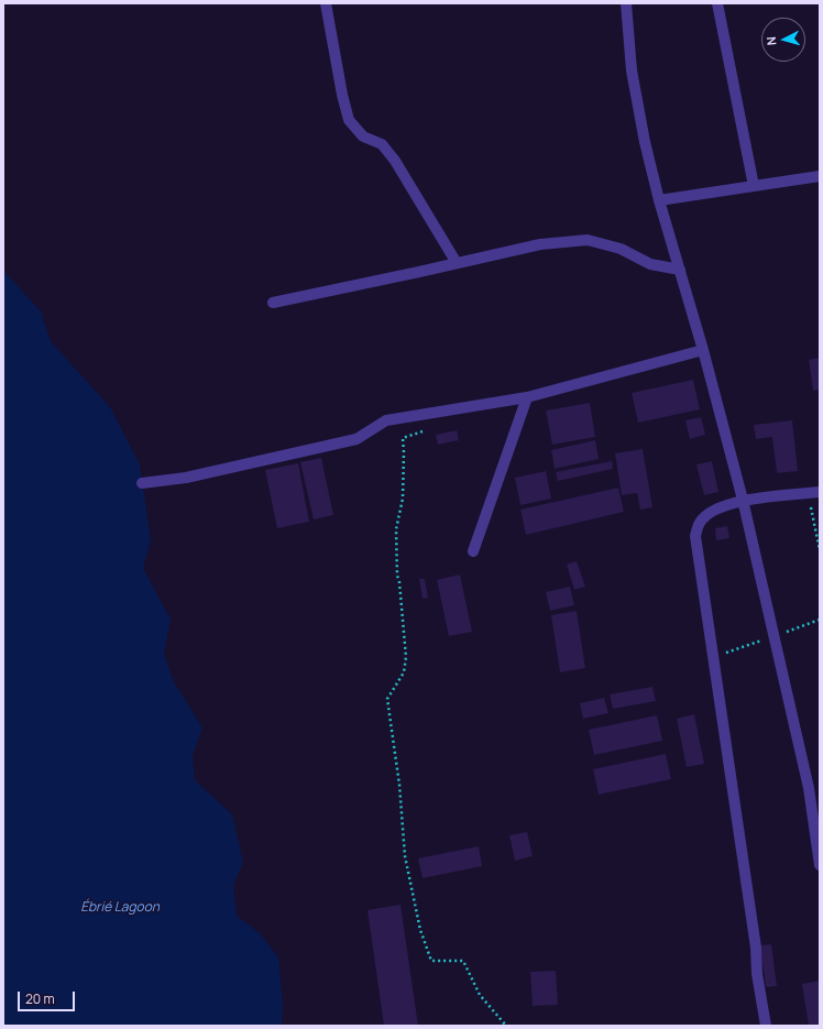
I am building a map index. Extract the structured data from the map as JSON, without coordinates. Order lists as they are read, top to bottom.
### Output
{
  "water": ["Ébrié Lagoon"],
  "scale_bar": "20 m",
  "north": "left"
}
